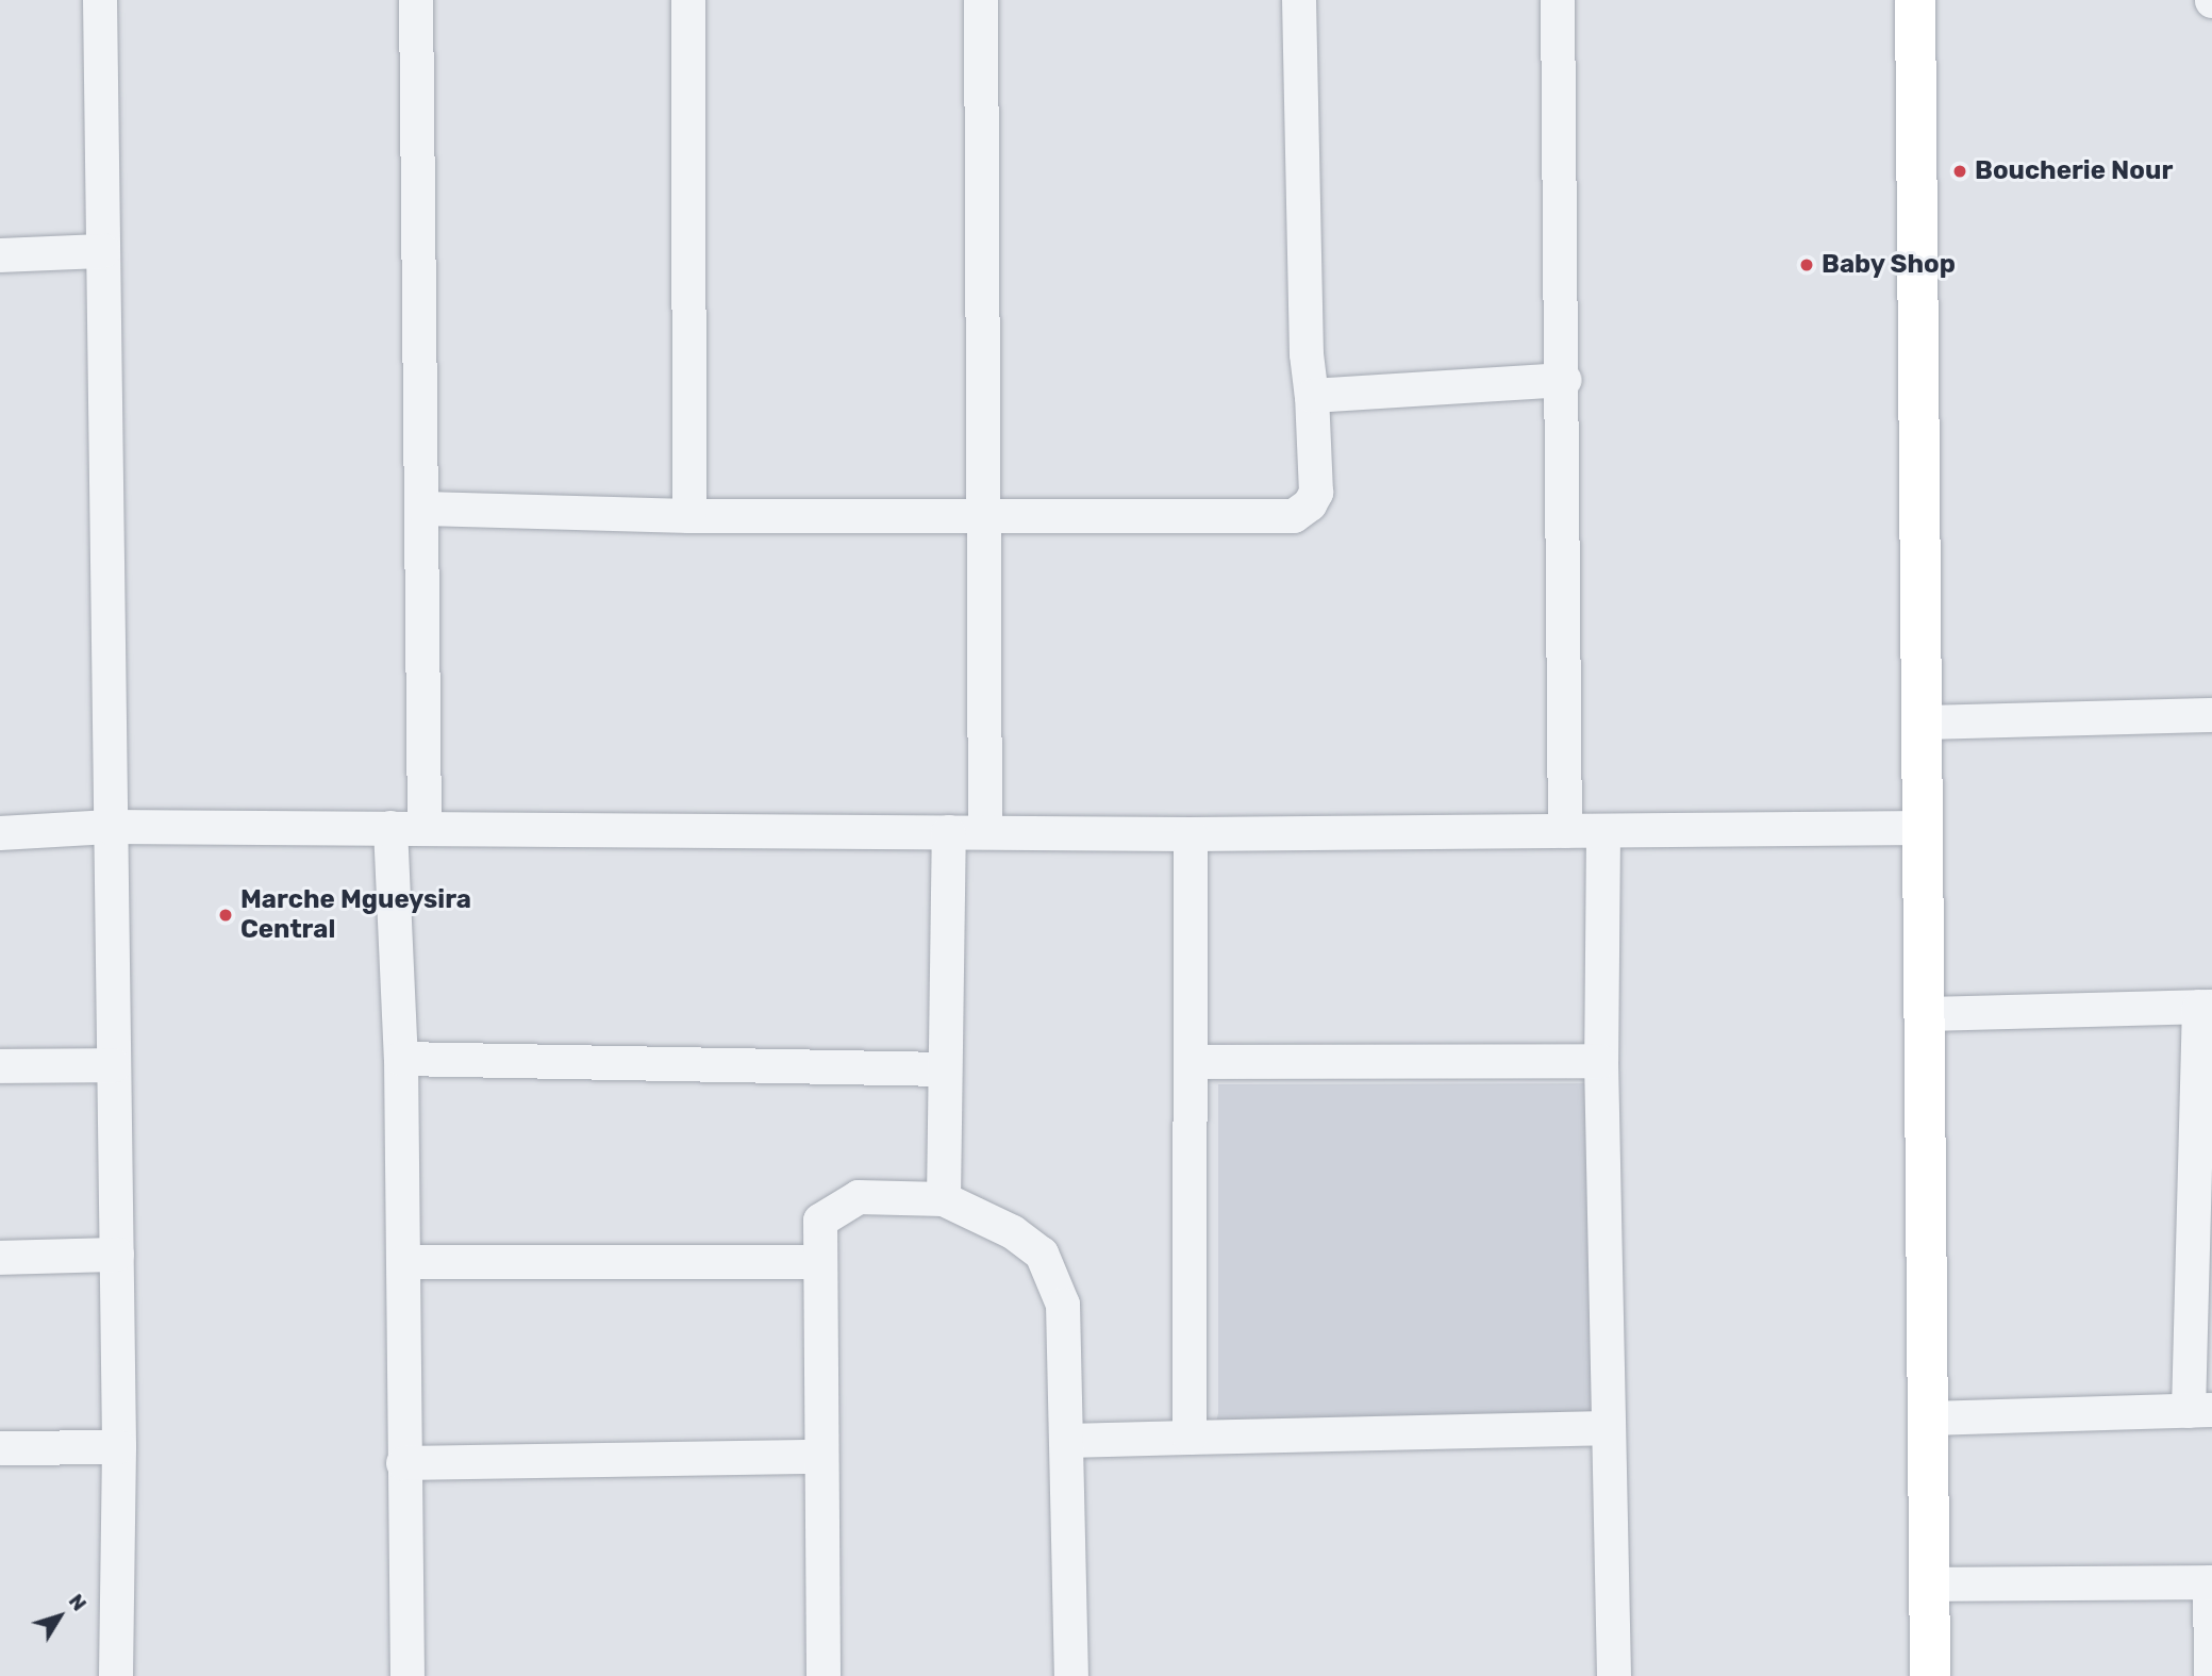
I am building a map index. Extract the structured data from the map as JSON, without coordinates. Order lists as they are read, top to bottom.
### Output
{
  "places": ["Boucherie Nour", "Baby Shop", "Marche Mgueysira Central"],
  "north": "top right"
}
